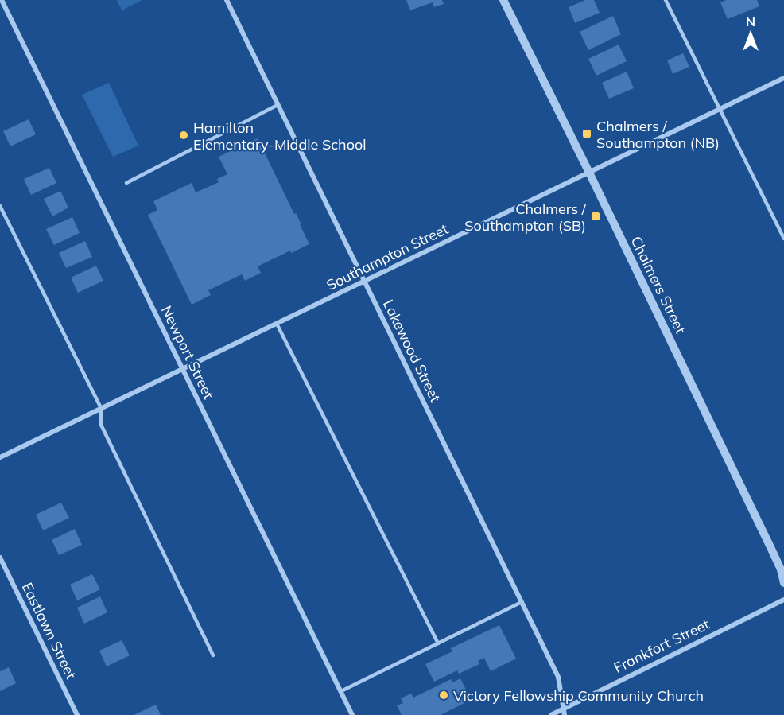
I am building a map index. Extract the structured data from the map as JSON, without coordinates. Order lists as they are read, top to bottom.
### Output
{
  "streets": {
    "street": [
      "Southampton Street",
      "Chalmers Street",
      "Lakewood Street",
      "Newport Street",
      "Eastlawn Street",
      "Frankfort Street"
    ]
  },
  "crossings": [
    ["Southampton Street", "Chalmers Street"],
    ["Southampton Street", "Lakewood Street"],
    ["Southampton Street", "Newport Street"],
    ["Lakewood Street", "Frankfort Street"]
  ],
  "places": {
    "transit": ["Chalmers / Southampton (NB)", "Chalmers / Southampton (SB)"],
    "other": ["Hamilton Elementary-Middle School", "Victory Fellowship Community Church"]
  },
  "north": "top"
}
